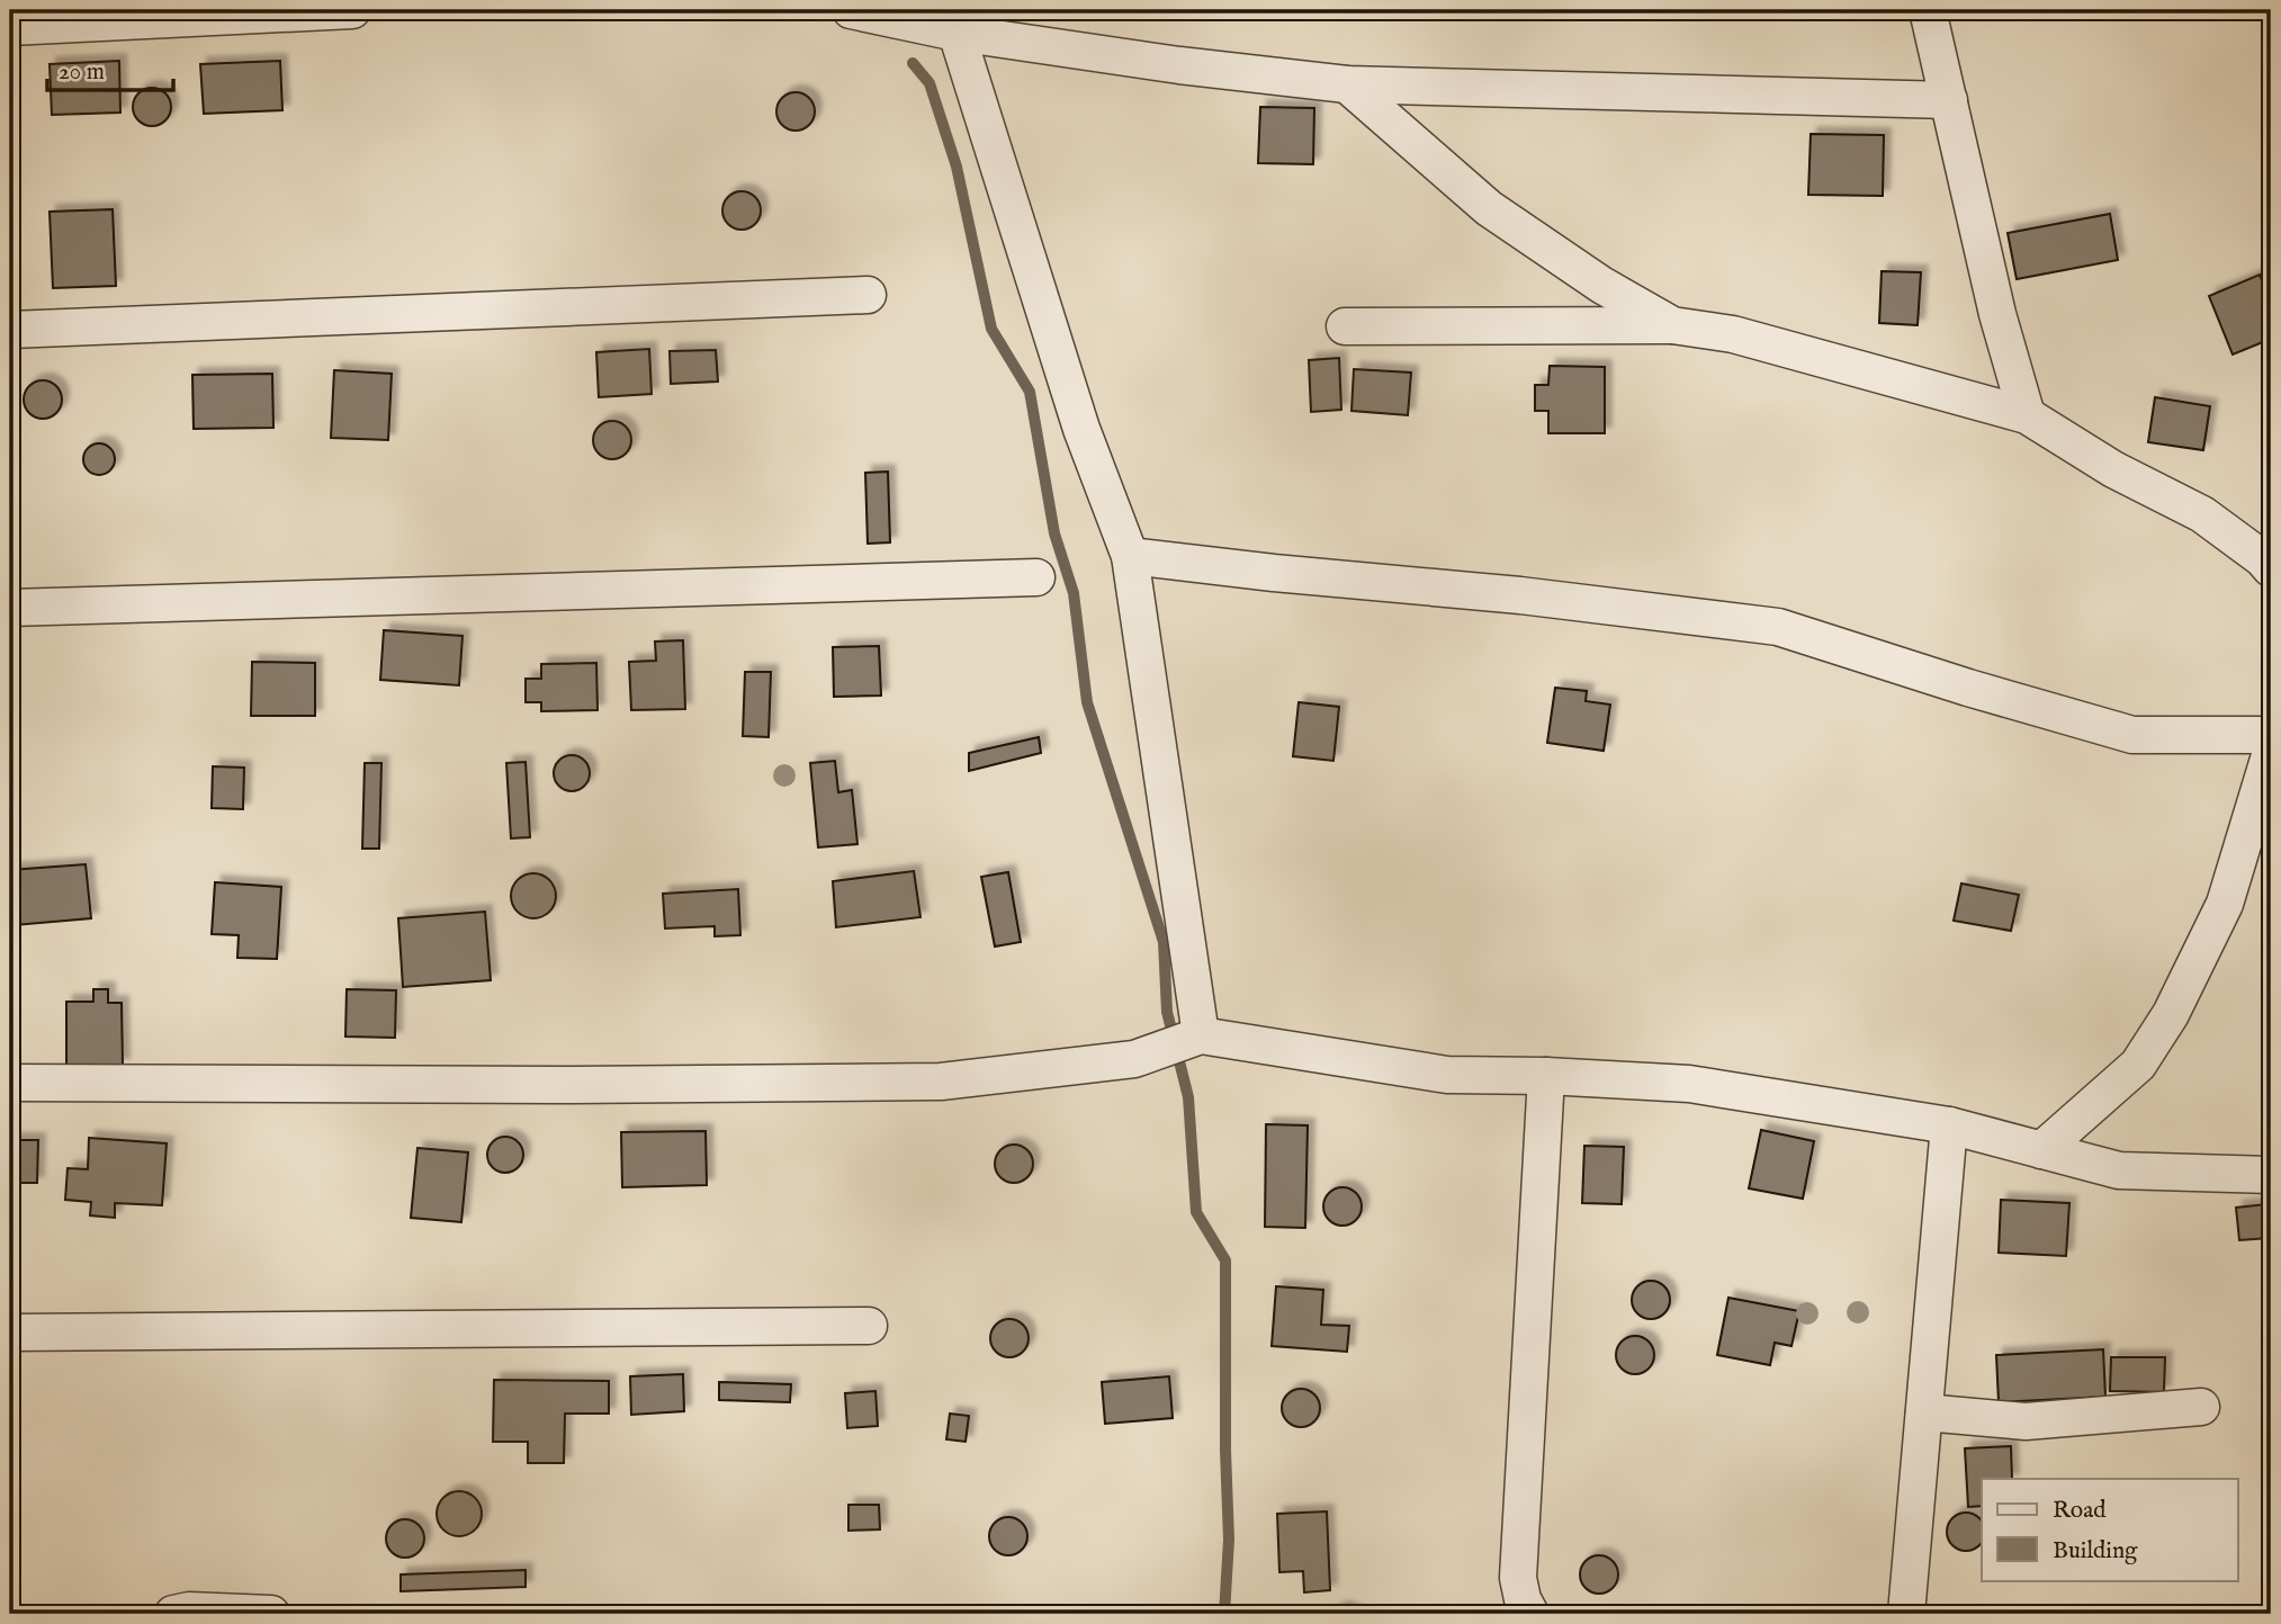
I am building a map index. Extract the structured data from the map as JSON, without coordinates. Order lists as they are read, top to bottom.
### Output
{
  "legend": ["Road", "Building"],
  "scale_bar": "20 m"
}
